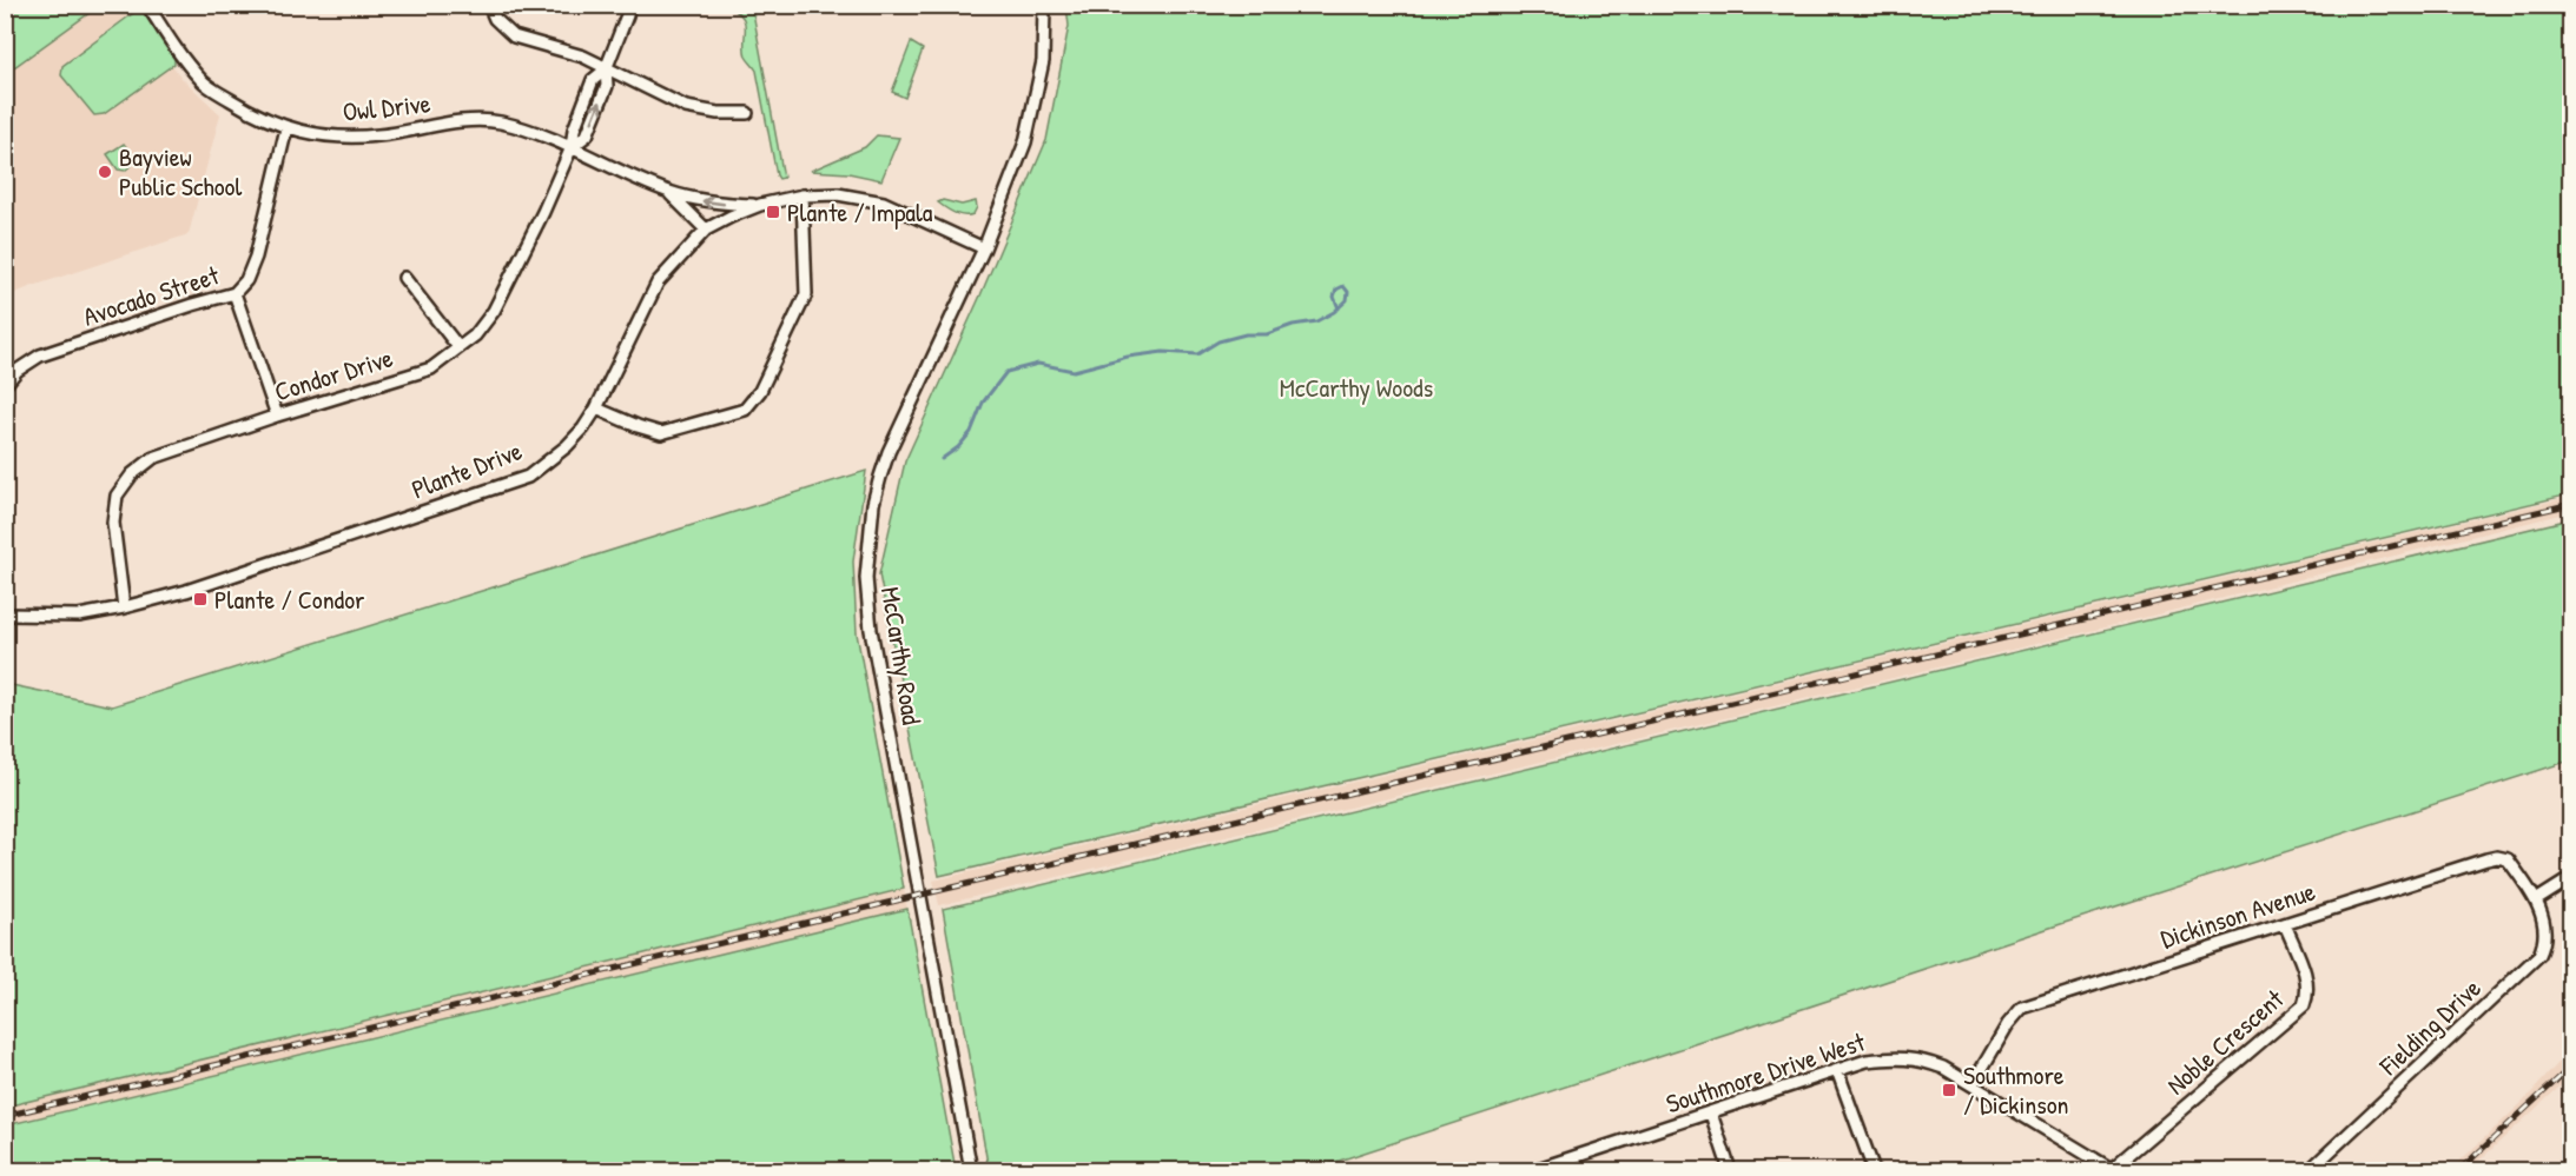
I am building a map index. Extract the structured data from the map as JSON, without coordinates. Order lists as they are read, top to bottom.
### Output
{
  "streets": {
    "street": [
      "Owl Drive",
      "Avocado Street",
      "Condor Drive",
      "Plante Drive",
      "McCarthy Road",
      "Dickinson Avenue",
      "Fielding Drive",
      "Noble Crescent",
      "Southmore Drive West"
    ]
  },
  "crossings": [
    ["Owl Drive", "Avocado Street"],
    ["Owl Drive", "Condor Drive"],
    ["Owl Drive", "Plante Drive"],
    ["Condor Drive", "Plante Drive"],
    ["Plante Drive", "McCarthy Road"],
    ["Dickinson Avenue", "Fielding Drive"],
    ["Dickinson Avenue", "Noble Crescent"],
    ["Dickinson Avenue", "Southmore Drive West"],
    ["Noble Crescent", "Southmore Drive West"]
  ],
  "parks": ["McCarthy Woods"],
  "places": {
    "other": ["Bayview Public School"],
    "transit": ["Plante / Impala", "Plante / Condor", "Southmore / Dickinson"]
  }
}
